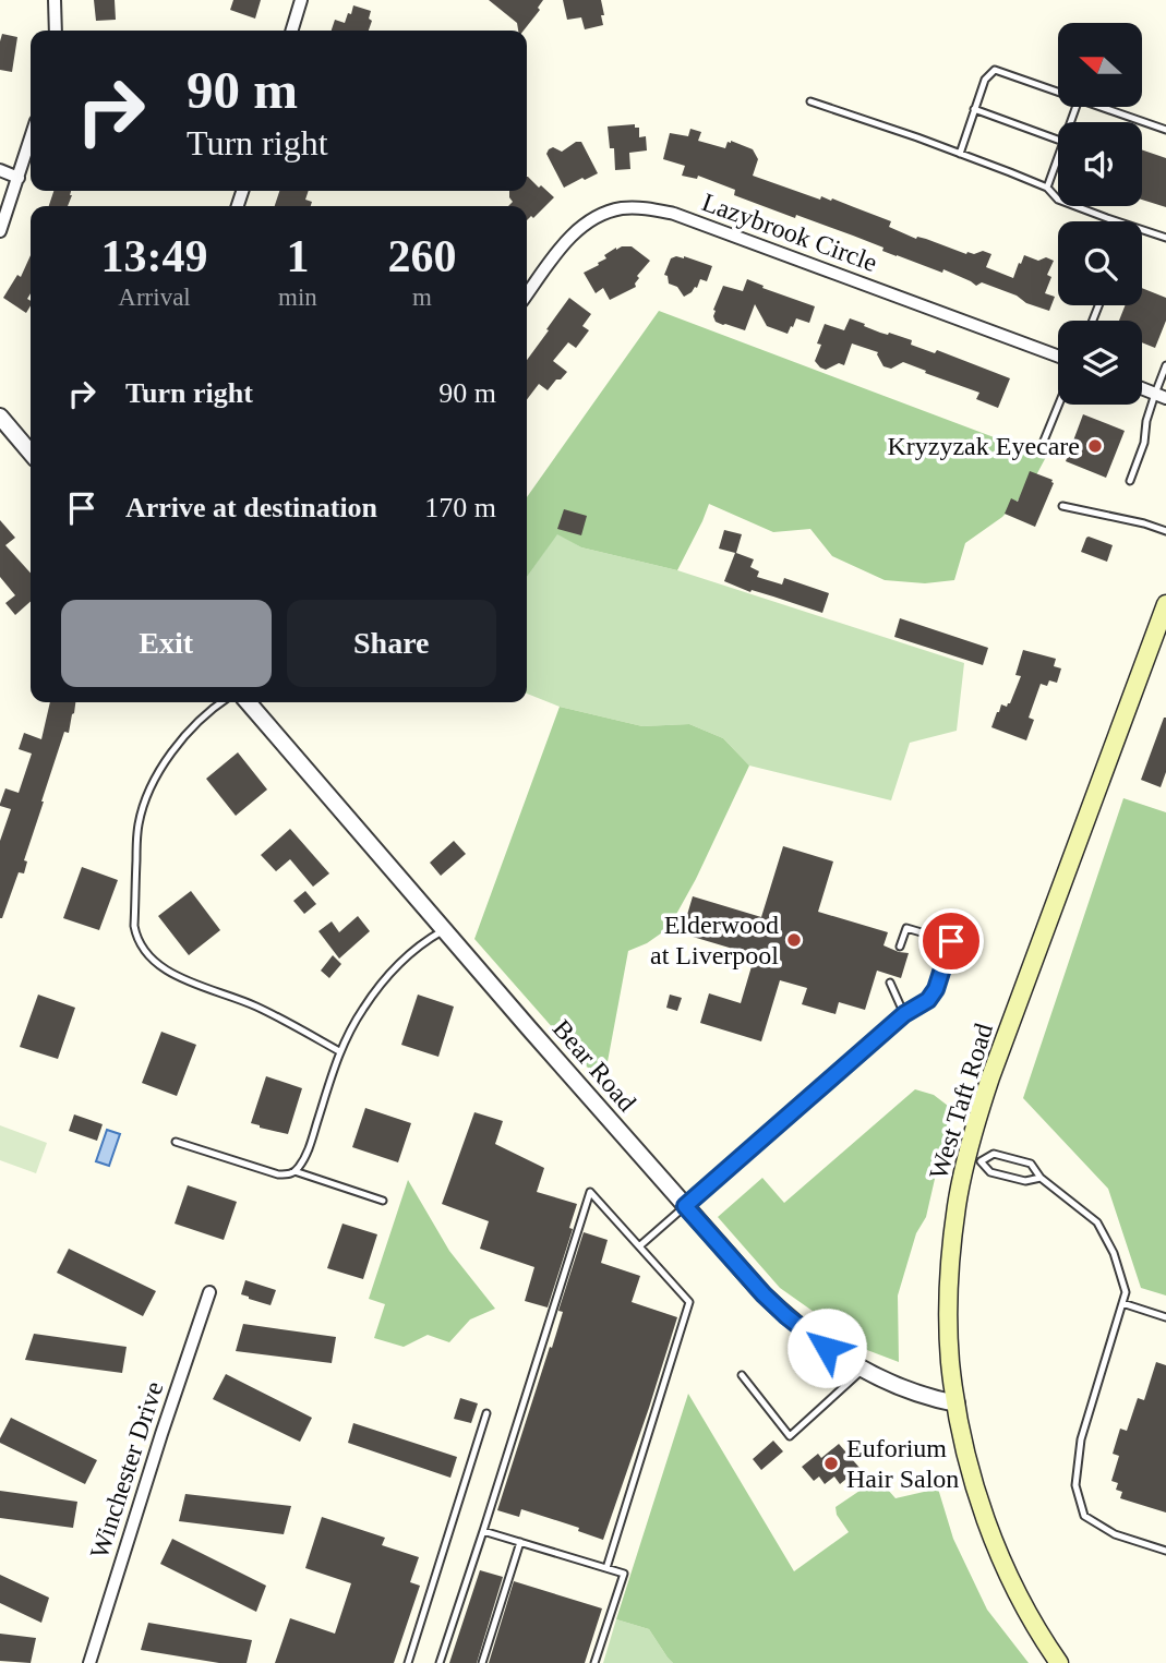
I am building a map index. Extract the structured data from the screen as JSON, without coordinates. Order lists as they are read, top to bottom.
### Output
{
  "streets": {
    "main road": ["West Taft Road"],
    "street": ["Lazybrook Circle", "Bear Road", "Winchester Drive"]
  },
  "crossings": [
    ["Bear Road", "West Taft Road"]
  ],
  "places": ["Kryzyzak Eyecare", "Elderwood at Liverpool", "Euforium Hair Salon"],
  "north": "left",
  "page": {
    "turn": ["90 m", "Turn right"],
    "eta": [
      "13:49",
      "Arrival",
      "1",
      "min",
      "260",
      "m"
    ],
    "list": [
      {
        "name": "Turn right",
        "value": "90 m"
      },
      {
        "name": "Arrive at destination",
        "value": "170 m"
      }
    ],
    "buttons": ["Exit", "Share"]
  }
}
